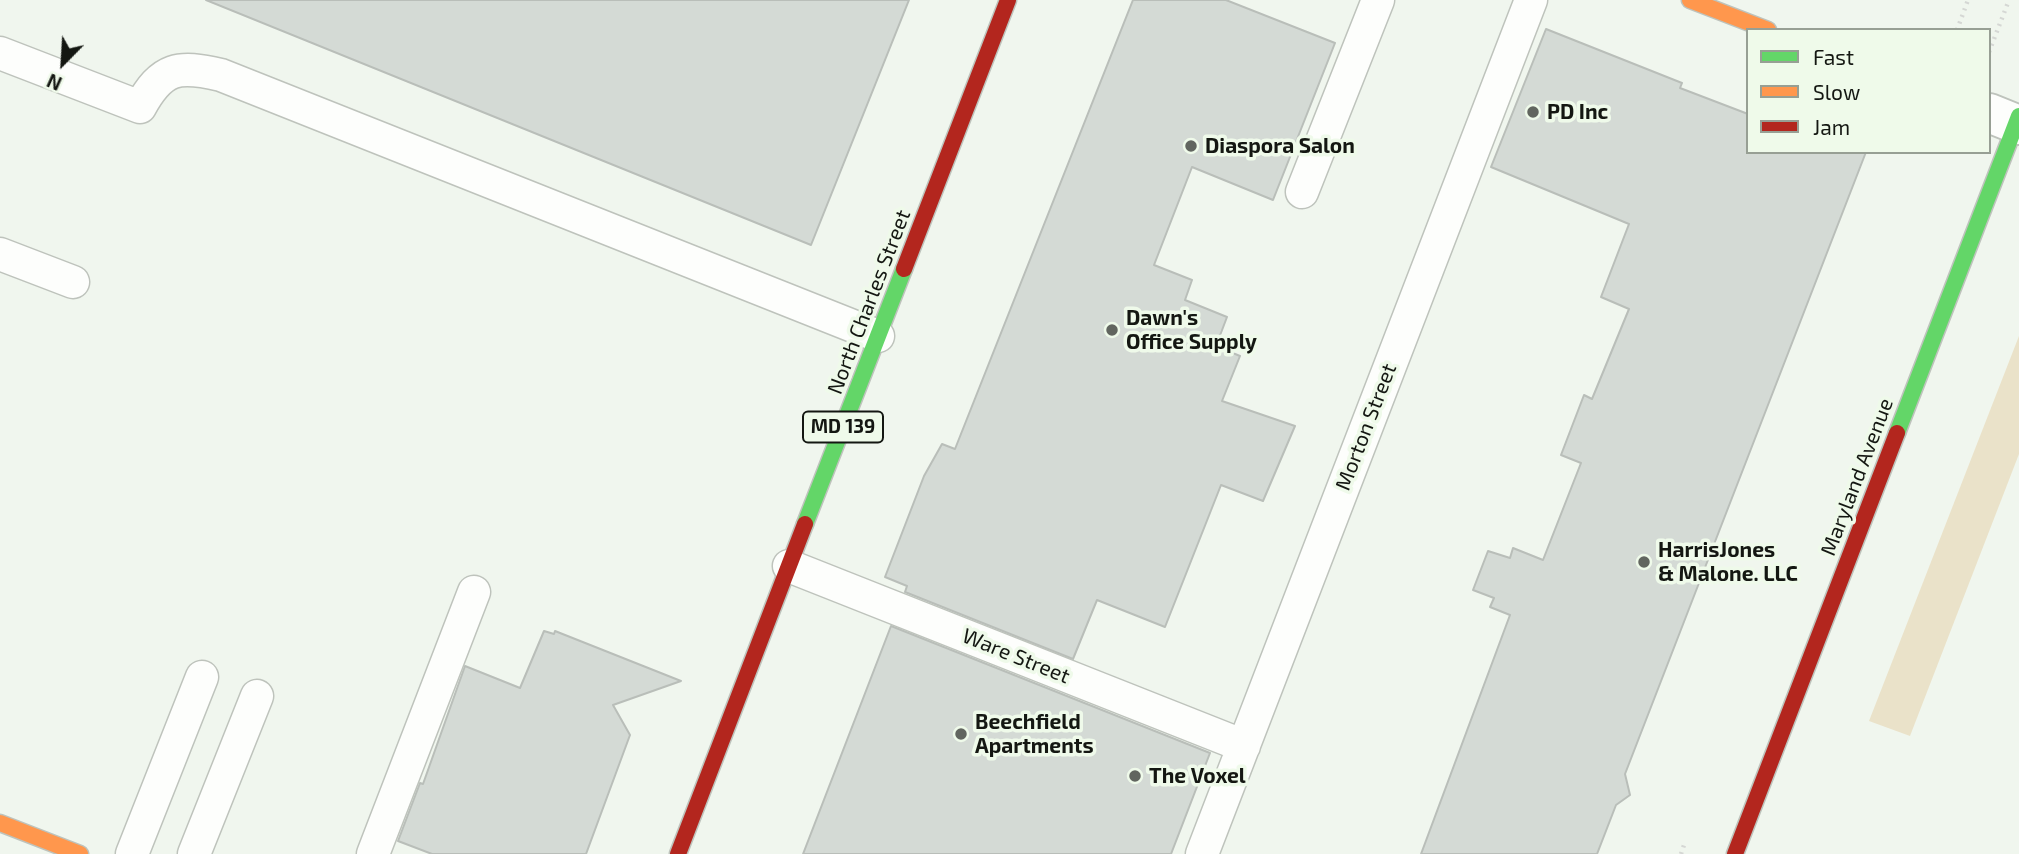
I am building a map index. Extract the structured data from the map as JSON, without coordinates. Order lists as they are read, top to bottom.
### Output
{
  "streets": {
    "main road": ["North Charles Street", "MD 139", "Maryland Avenue"],
    "lane": ["Morton Street", "Ware Street"]
  },
  "crossings": [
    ["North Charles Street", "Ware Street"],
    ["Morton Street", "Ware Street"]
  ],
  "places": [
    "PD Inc",
    "Diaspora Salon",
    "Dawn's Office Supply",
    "HarrisJones & Malone. LLC",
    "Beechfield Apartments",
    "The Voxel"
  ],
  "legend": ["Fast", "Slow", "Jam"],
  "north": "bottom left"
}
